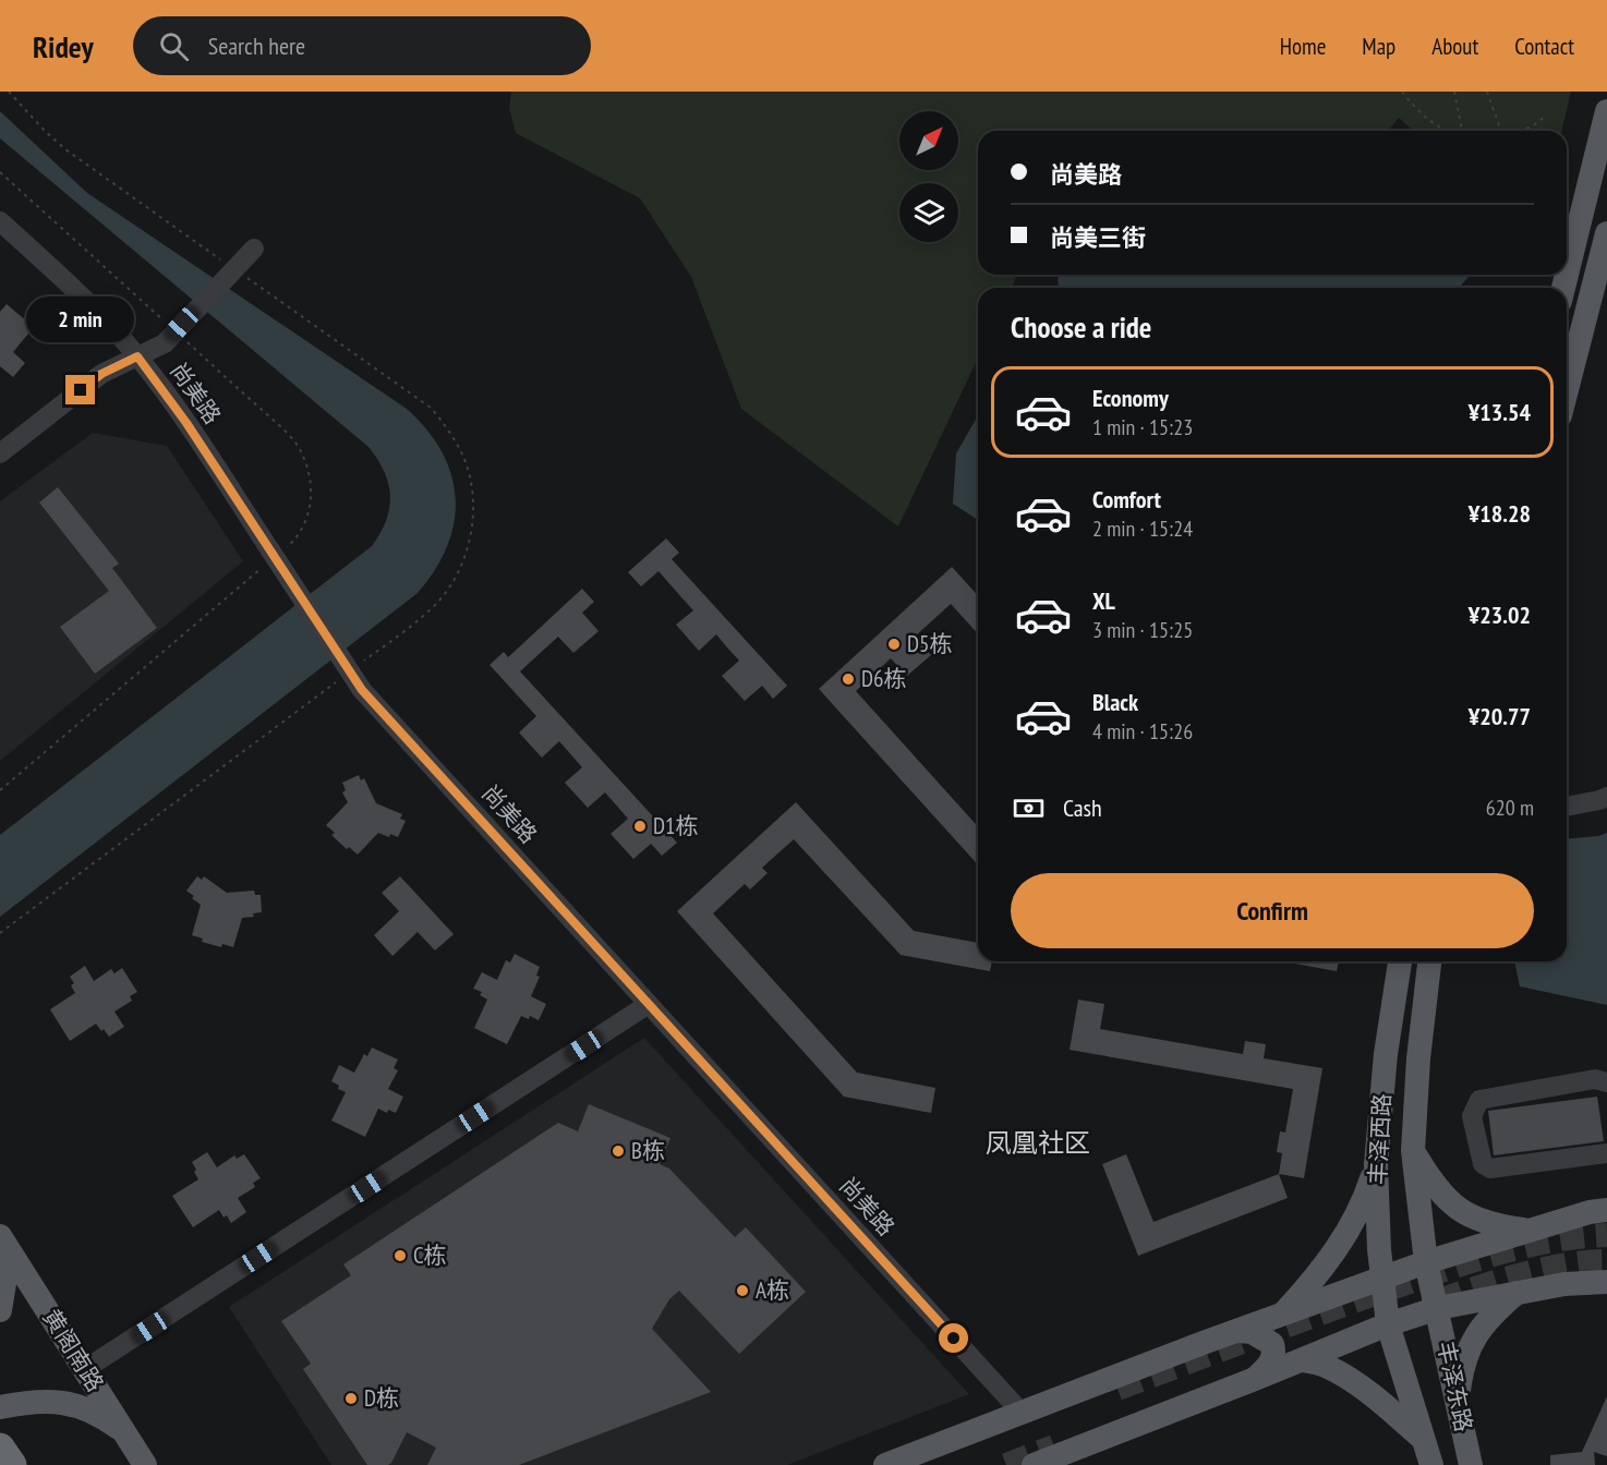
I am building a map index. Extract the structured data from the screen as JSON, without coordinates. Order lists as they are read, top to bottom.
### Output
{
  "streets": {
    "main road": ["丰泽西路", "黄阁南路", "丰泽东路"],
    "street": ["尚美路"]
  },
  "crossings": [
    ["丰泽西路", "丰泽东路"]
  ],
  "districts": ["凤凰社区"],
  "places": [
    "D5栋",
    "D6栋",
    "D1栋",
    "B栋",
    "C栋",
    "A栋",
    "D栋"
  ],
  "north": "top right",
  "page": {
    "header": "Ridey",
    "search": "Search here",
    "nav": [
      "Home",
      "Map",
      "About",
      "Contact"
    ],
    "banner": ["尚美路", "尚美三街"],
    "heading": "Choose a ride",
    "bubble": "2 min",
    "list": [
      {
        "name": "Economy",
        "note": "1 min · 15:23",
        "value": "¥13.54"
      },
      {
        "name": "Comfort",
        "note": "2 min · 15:24",
        "value": "¥18.28"
      },
      {
        "name": "XL",
        "note": "3 min · 15:25",
        "value": "¥23.02"
      },
      {
        "name": "Black",
        "note": "4 min · 15:26",
        "value": "¥20.77"
      }
    ],
    "pay": ["Cash", "620 m"],
    "buttons": "Confirm"
  }
}
